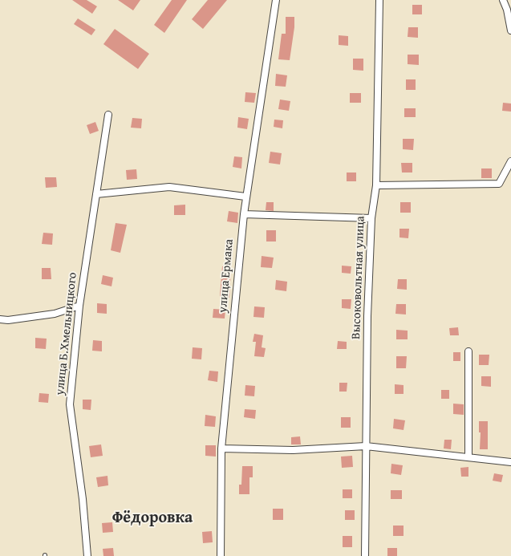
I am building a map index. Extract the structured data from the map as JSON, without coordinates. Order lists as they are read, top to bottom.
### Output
{
  "streets": {
    "street": ["улица Ермака", "Высоковольтная улица", "улица Б.Хмельницкого"]
  },
  "districts": ["Фёдоровка"]
}
